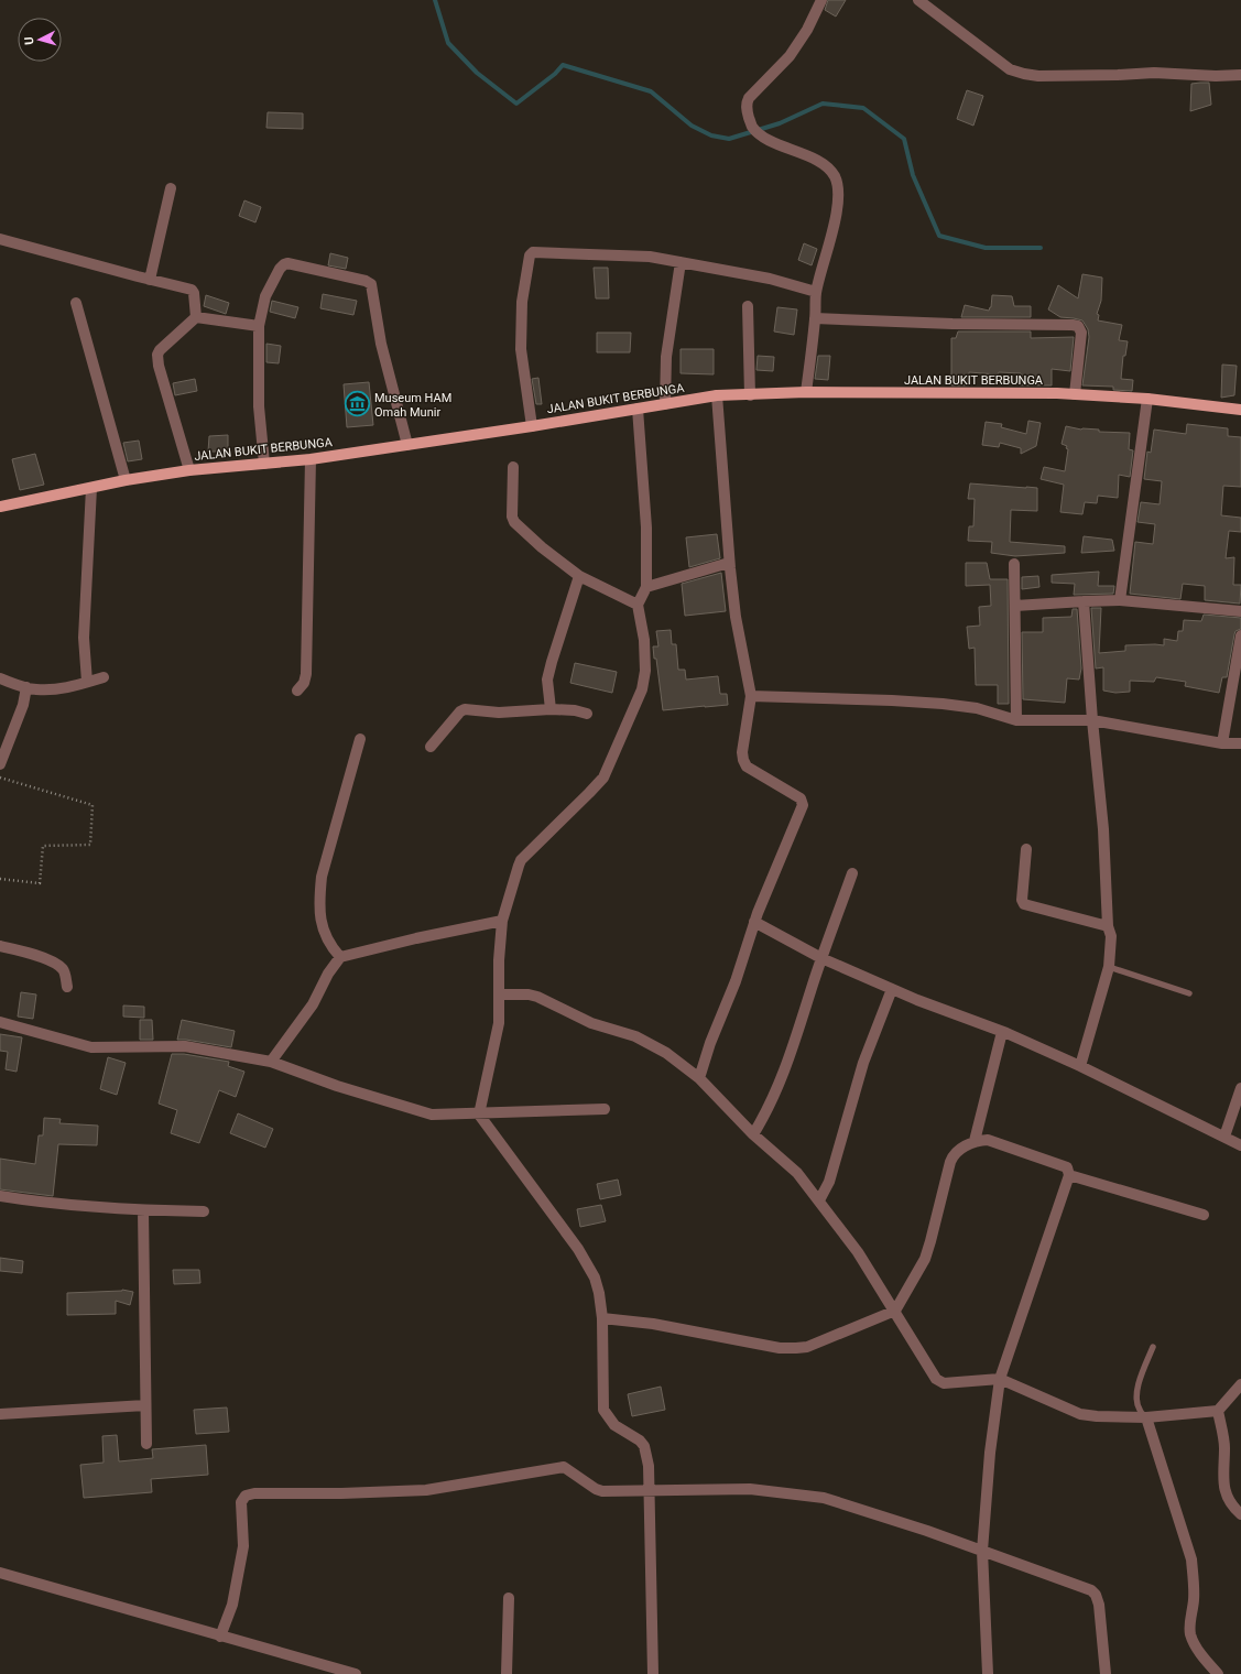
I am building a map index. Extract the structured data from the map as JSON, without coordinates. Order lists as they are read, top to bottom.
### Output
{
  "streets": {
    "main road": ["JALAN BUKIT BERBUNGA"]
  },
  "places": {
    "museum": ["Museum HAM Omah Munir"]
  },
  "north": "left"
}
